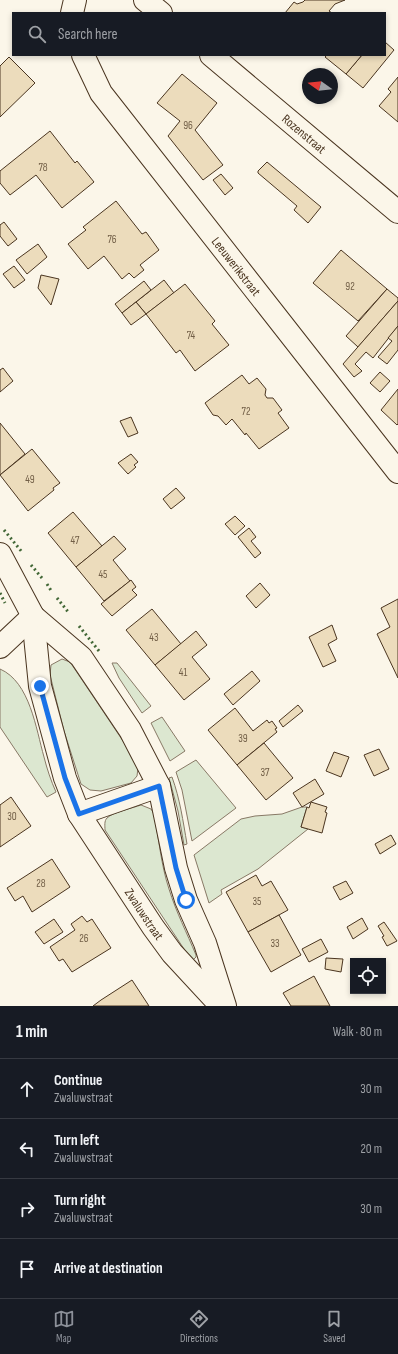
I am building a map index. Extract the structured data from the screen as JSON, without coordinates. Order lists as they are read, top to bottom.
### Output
{
  "streets": {
    "street": ["Rozenstraat", "Leeuwerikstraat", "Zwaluwstraat"]
  },
  "house_numbers": [
    "96",
    "78",
    "76",
    "92",
    "74",
    "72",
    "49",
    "47",
    "45",
    "43",
    "41",
    "39",
    "37",
    "30",
    "28",
    "35",
    "26",
    "33"
  ],
  "north": "left",
  "page": {
    "search": "Search here",
    "heading": ["1 min", "Walk · 80 m"],
    "list": [
      ["Continue", "Zwaluwstraat", "30 m"],
      ["Turn left", "Zwaluwstraat", "20 m"],
      ["Turn right", "Zwaluwstraat", "30 m"],
      "Arrive at destination"
    ],
    "nav": ["Map", "Directions", "Saved"]
  }
}
